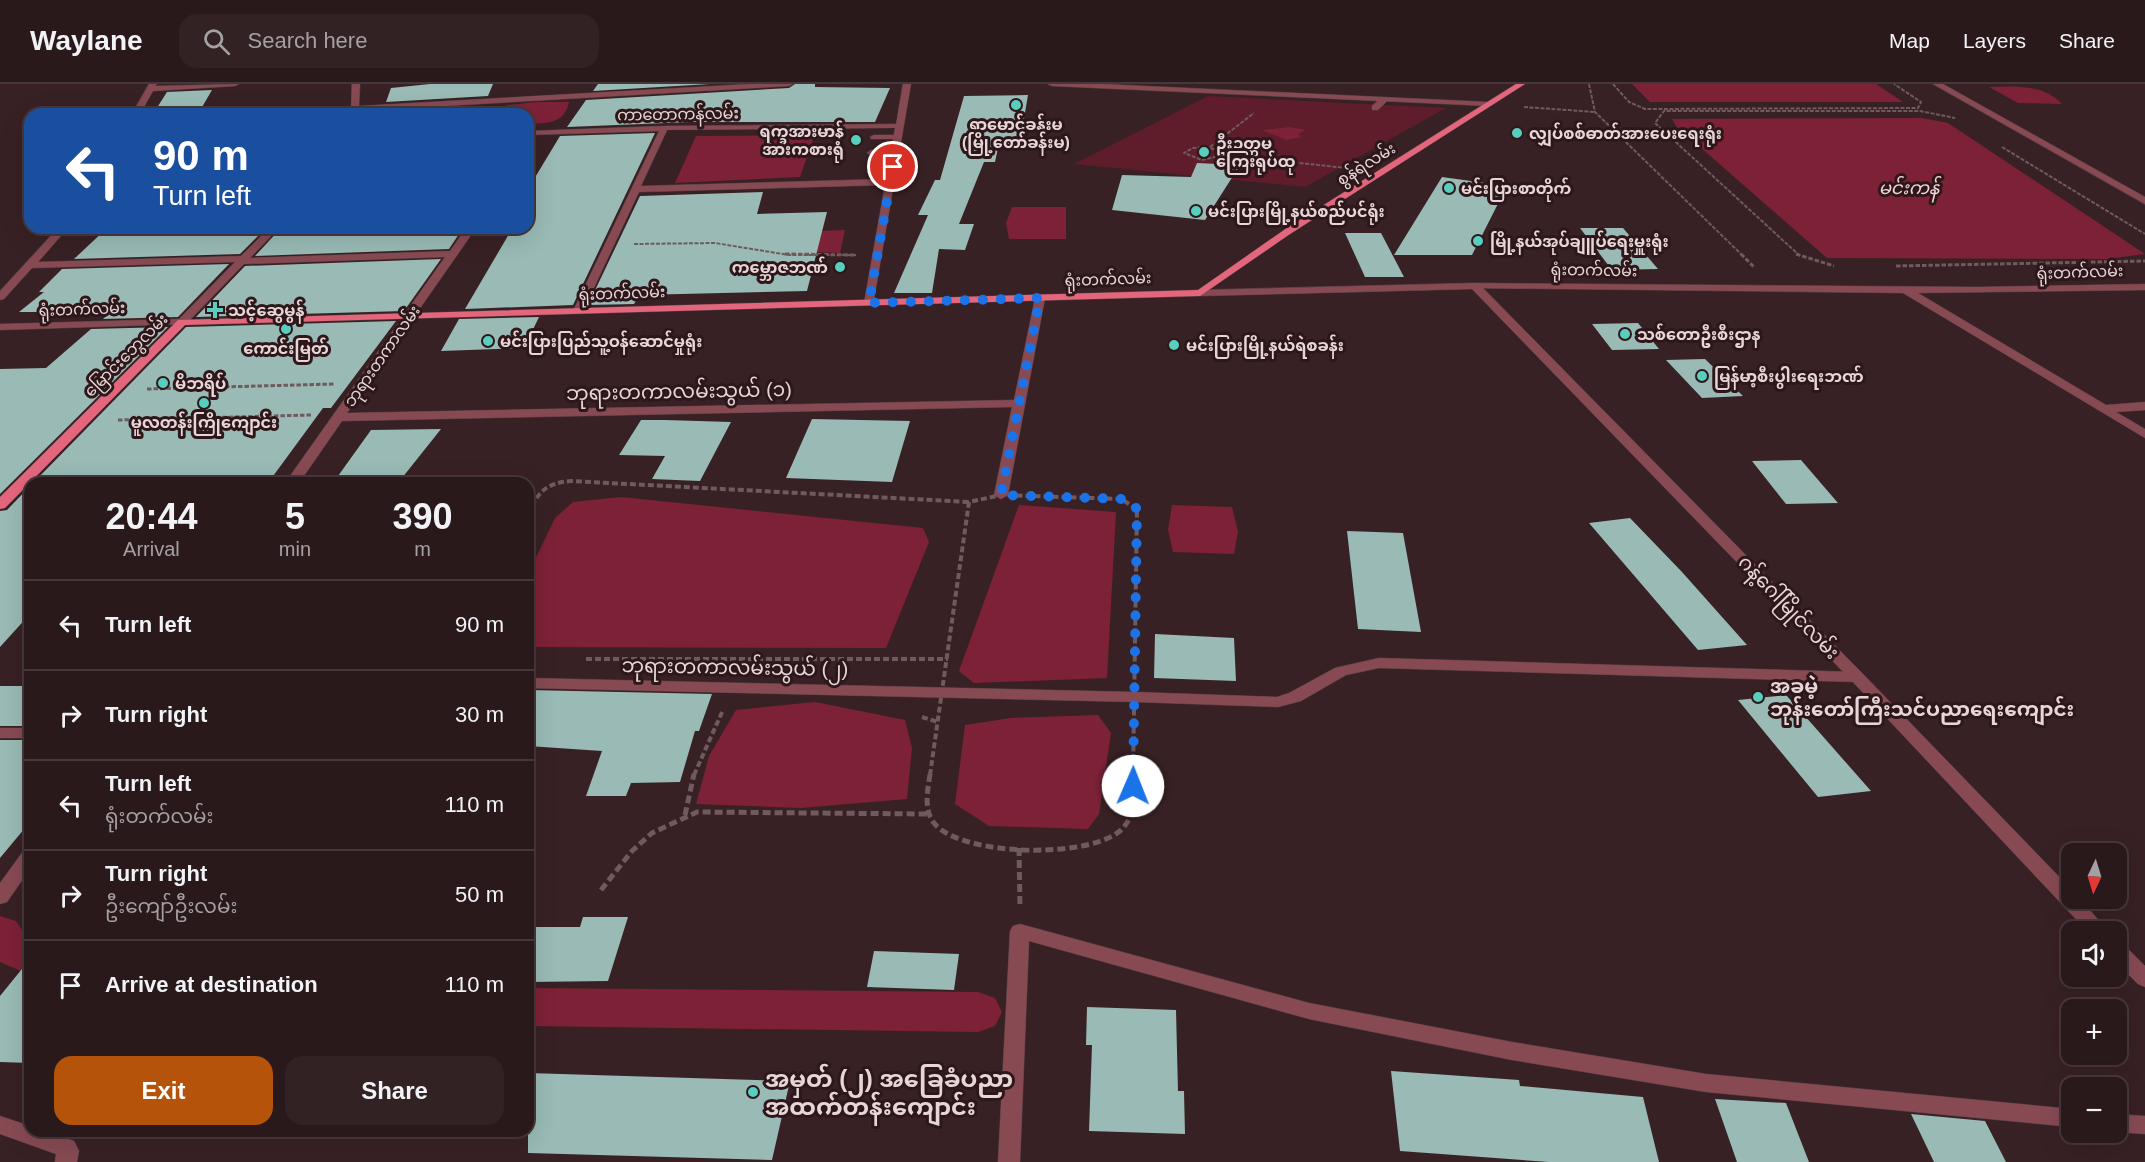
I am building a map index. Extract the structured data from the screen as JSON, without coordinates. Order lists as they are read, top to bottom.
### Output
{
  "streets": {
    "main road": ["စွန်ရဲလမ်း", "ရုံးတက်လမ်း", "မြောင်းဘွေလမ်း"],
    "street": [
      "ကာတောကန်လမ်း",
      "ဘုရားတကာလမ်း",
      "ဘုရားတကာလမ်းသွယ် (၁)",
      "ဂန့်ဂေါ်မြိုင်လမ်း",
      "ဘုရားတကာလမ်းသွယ် (၂)"
    ]
  },
  "crossings": [
    ["စွန်ရဲလမ်း", "ရုံးတက်လမ်း"],
    ["ရုံးတက်လမ်း", "မြောင်းဘွေလမ်း"],
    ["ရုံးတက်လမ်း", "ဘုရားတကာလမ်း"],
    ["ရုံးတက်လမ်း", "ဂန့်ဂေါ်မြိုင်လမ်း"],
    ["ဘုရားတကာလမ်း", "ဘုရားတကာလမ်းသွယ် (၁)"],
    ["ဂန့်ဂေါ်မြိုင်လမ်း", "ဘုရားတကာလမ်းသွယ် (၂)"]
  ],
  "water": ["မင်းကန်"],
  "places": {
    "other": [
      "ရာမောင်ခန်းမ (မြို့တော်ခန်းမ)",
      "လျှပ်စစ်ဓာတ်အားပေးရေးရုံး",
      "ရက္ခအားမာန် အားကစားရုံ",
      "ဦးဥတ္တမ ကြေးရုပ်ထု",
      "မင်းပြားစာတိုက်",
      "မင်းပြားမြို့နယ်စည်ပင်ရုံး",
      "မြို့နယ်အုပ်ချူပ်ရေးမှူးရုံး",
      "ကမ္ဘောဇဘဏ်",
      "ကောင်းမြတ်",
      "သစ်တောဦးစီးဌာန",
      "မင်းပြားပြည်သူ့ဝန်ဆောင်မှုရုံး",
      "မင်းပြားမြို့နယ်ရဲစခန်း",
      "မြန်မာ့စီးပွါးရေးဘဏ်",
      "မိဘရိပ်",
      "မူလတန်းကြိုကျောင်း",
      "အခမဲ့ ဘုန်းတော်ကြီးသင်ပညာရေးကျောင်း",
      "အမှတ် (၂) အခြေခံပညာ အထက်တန်းကျောင်း"
    ],
    "health": ["သင့်ဆွေမွန်"]
  },
  "north": "bottom",
  "page": {
    "header": "Waylane",
    "search": "Search here",
    "nav": ["Map", "Layers", "Share"],
    "turn": ["90 m", "Turn left"],
    "eta": [
      "20:44",
      "Arrival",
      "5",
      "min",
      "390",
      "m"
    ],
    "list": [
      {
        "name": "Turn left",
        "value": "90 m"
      },
      {
        "name": "Turn right",
        "value": "30 m"
      },
      {
        "name": "Turn left",
        "note": "ရုံးတက်လမ်း",
        "value": "110 m"
      },
      {
        "name": "Turn right",
        "note": "ဦးကျော်ဦးလမ်း",
        "value": "50 m"
      },
      {
        "name": "Arrive at destination",
        "value": "110 m"
      }
    ],
    "map_buttons": ["+", "−"],
    "buttons": ["Exit", "Share"]
  }
}
